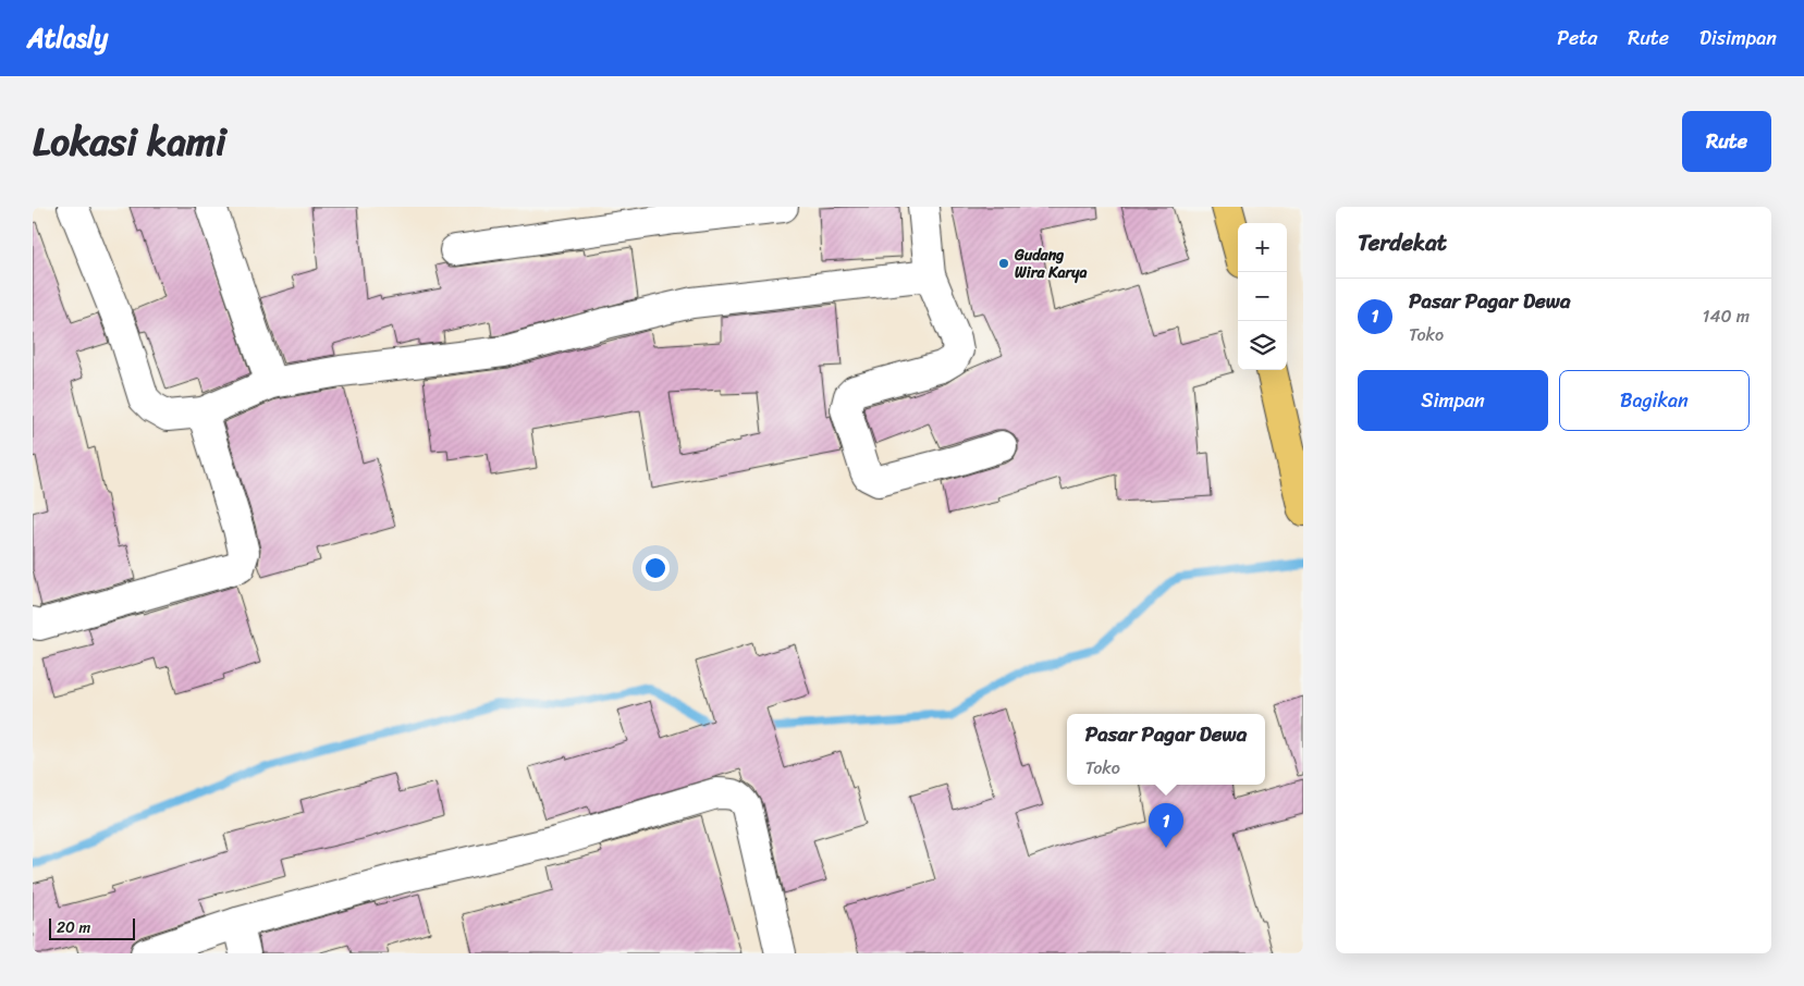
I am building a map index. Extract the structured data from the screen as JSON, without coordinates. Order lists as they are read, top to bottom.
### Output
{
  "places": ["Gudang Wira Karya"],
  "scale_bar": "20 m",
  "page": {
    "header": "Atlasly",
    "nav": ["Peta", "Rute", "Disimpan"],
    "title": "Lokasi kami",
    "buttons": [
      "Rute",
      ["Simpan", "Bagikan"]
    ],
    "heading": "Terdekat",
    "map_buttons": ["+", "−"],
    "list": [
      {
        "mark": "1",
        "name": "Pasar Pagar Dewa",
        "note": "Toko",
        "value": "140 m"
      }
    ],
    "popup": ["Pasar Pagar Dewa", "Toko"],
    "pins": "1",
    "scale": "20 m"
  }
}
